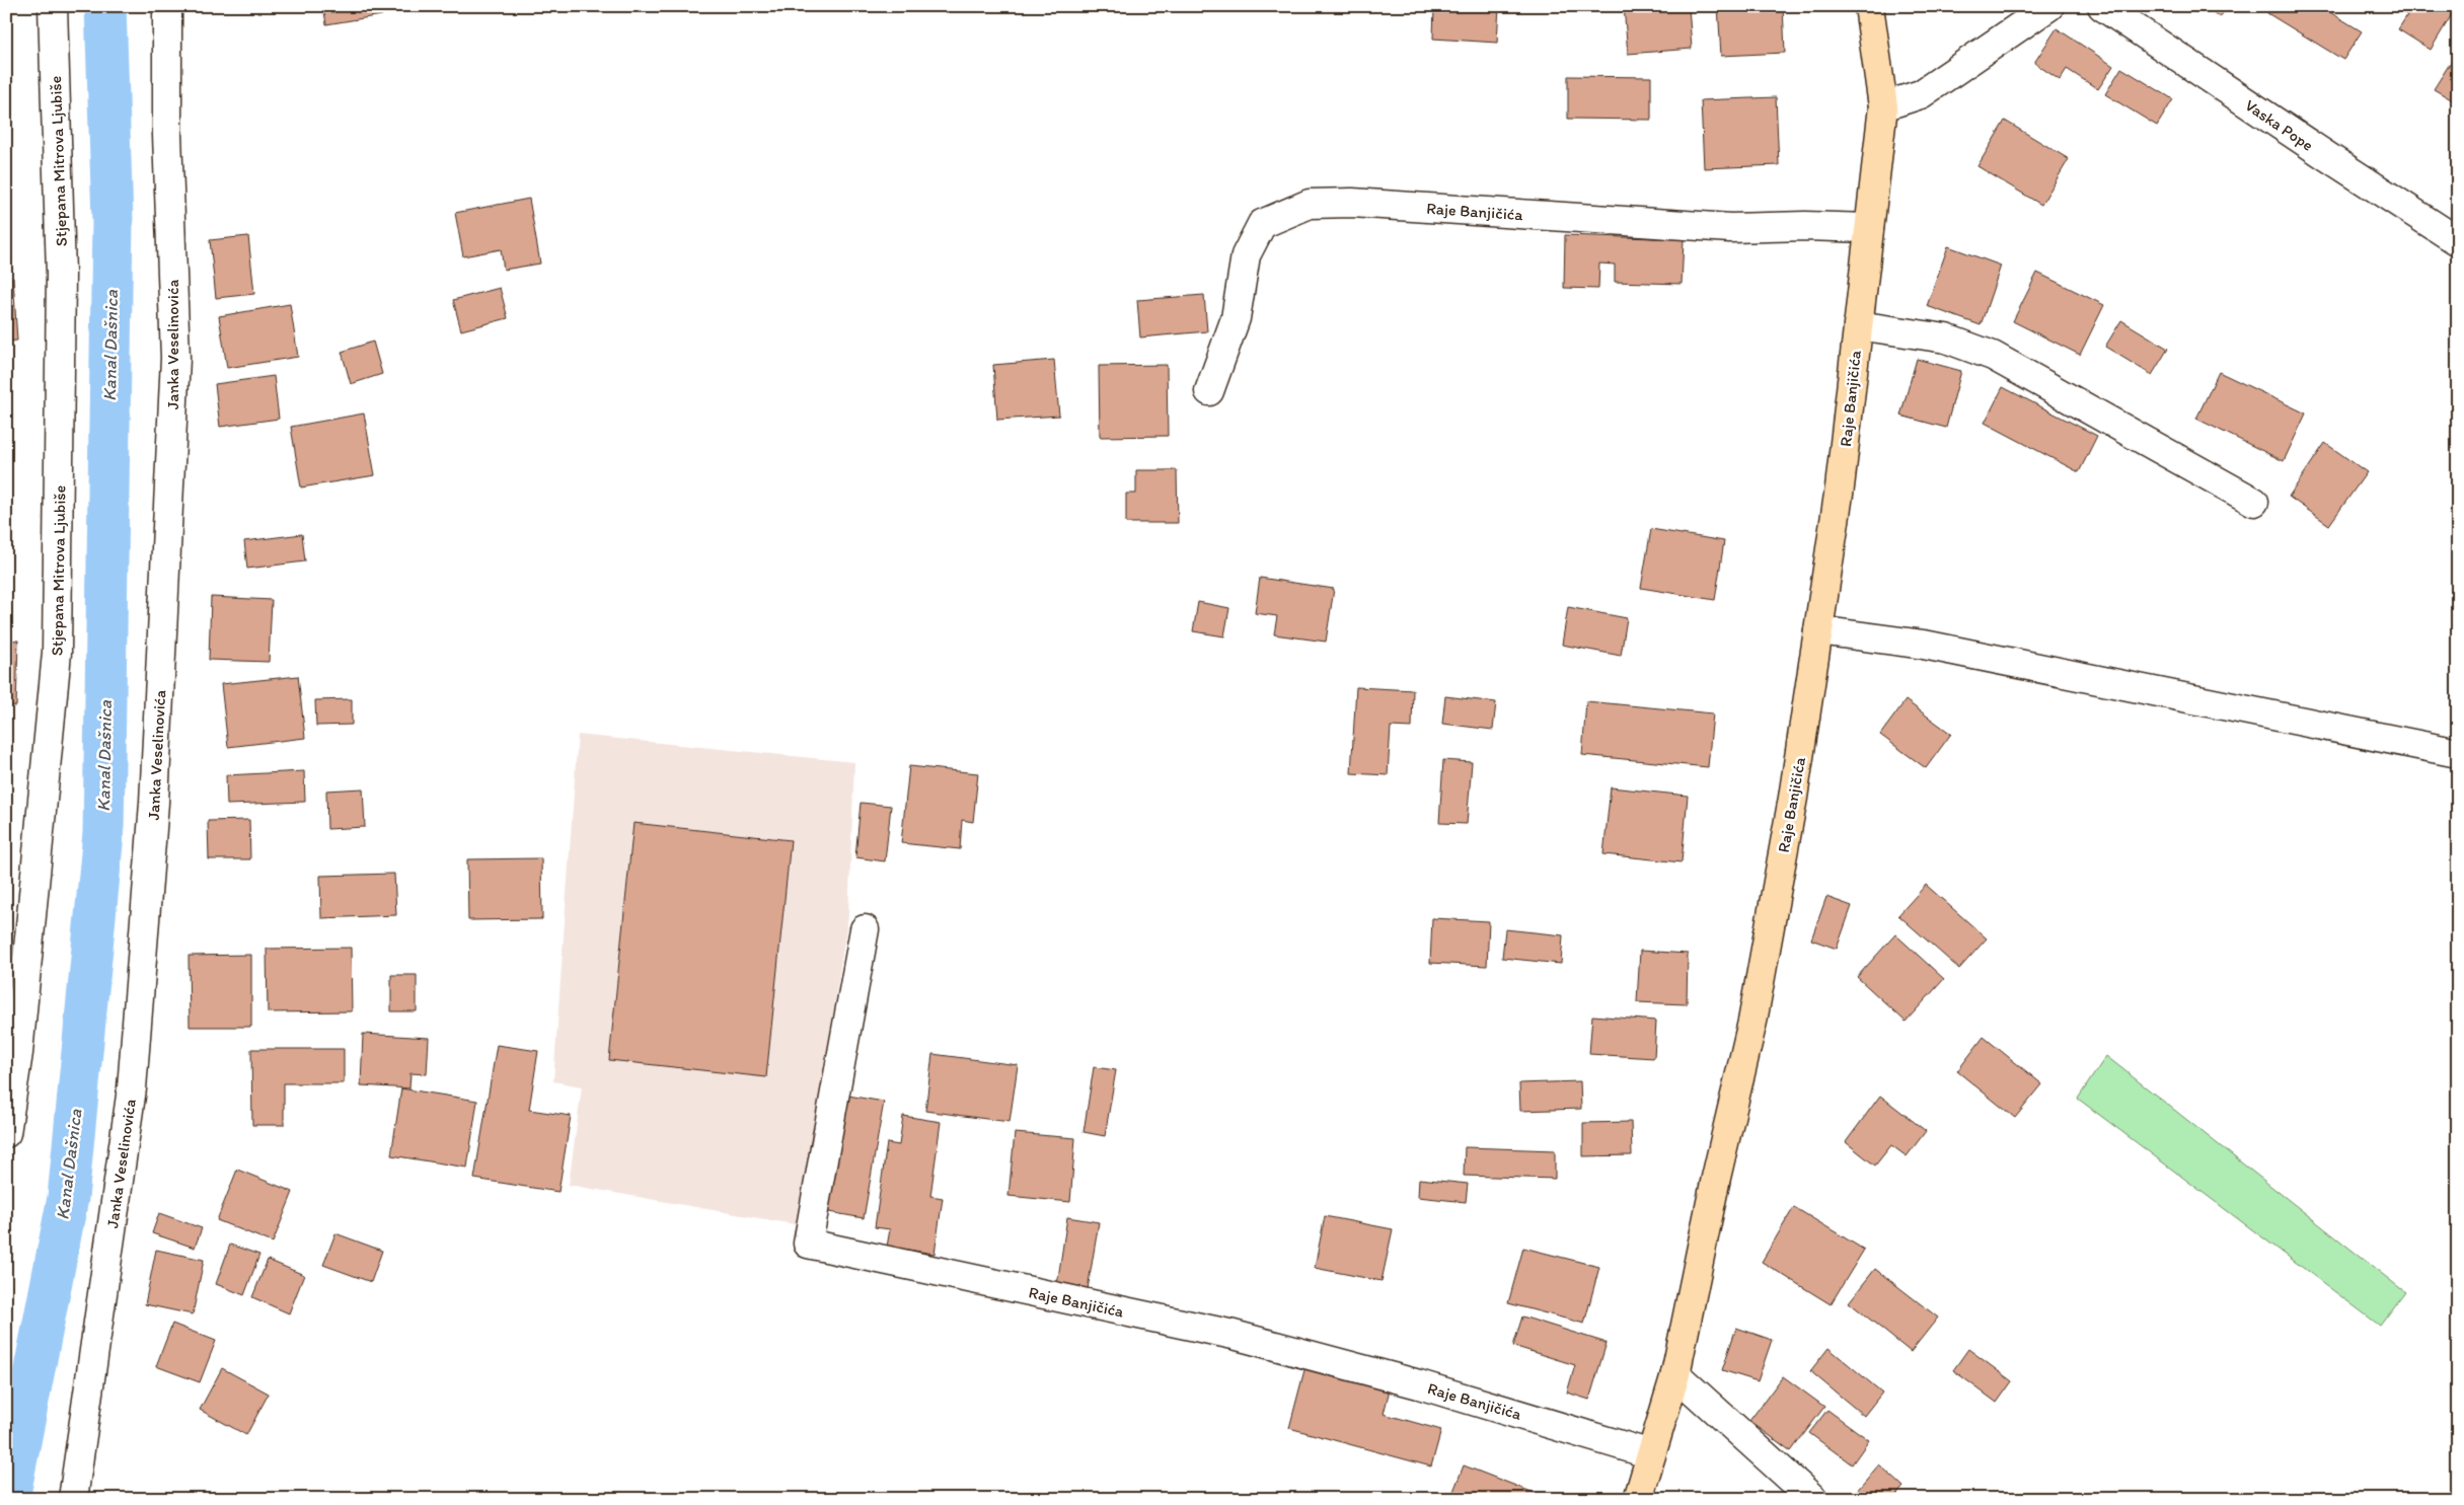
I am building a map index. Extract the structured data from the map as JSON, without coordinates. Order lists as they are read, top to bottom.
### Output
{
  "streets": {
    "main road": ["Raje Banjičića"],
    "street": ["Vaska Pope", "Stjepana Mitrova Ljubiše", "Janka Veselinovića"]
  },
  "water": ["Kanal Dašnica"]
}
